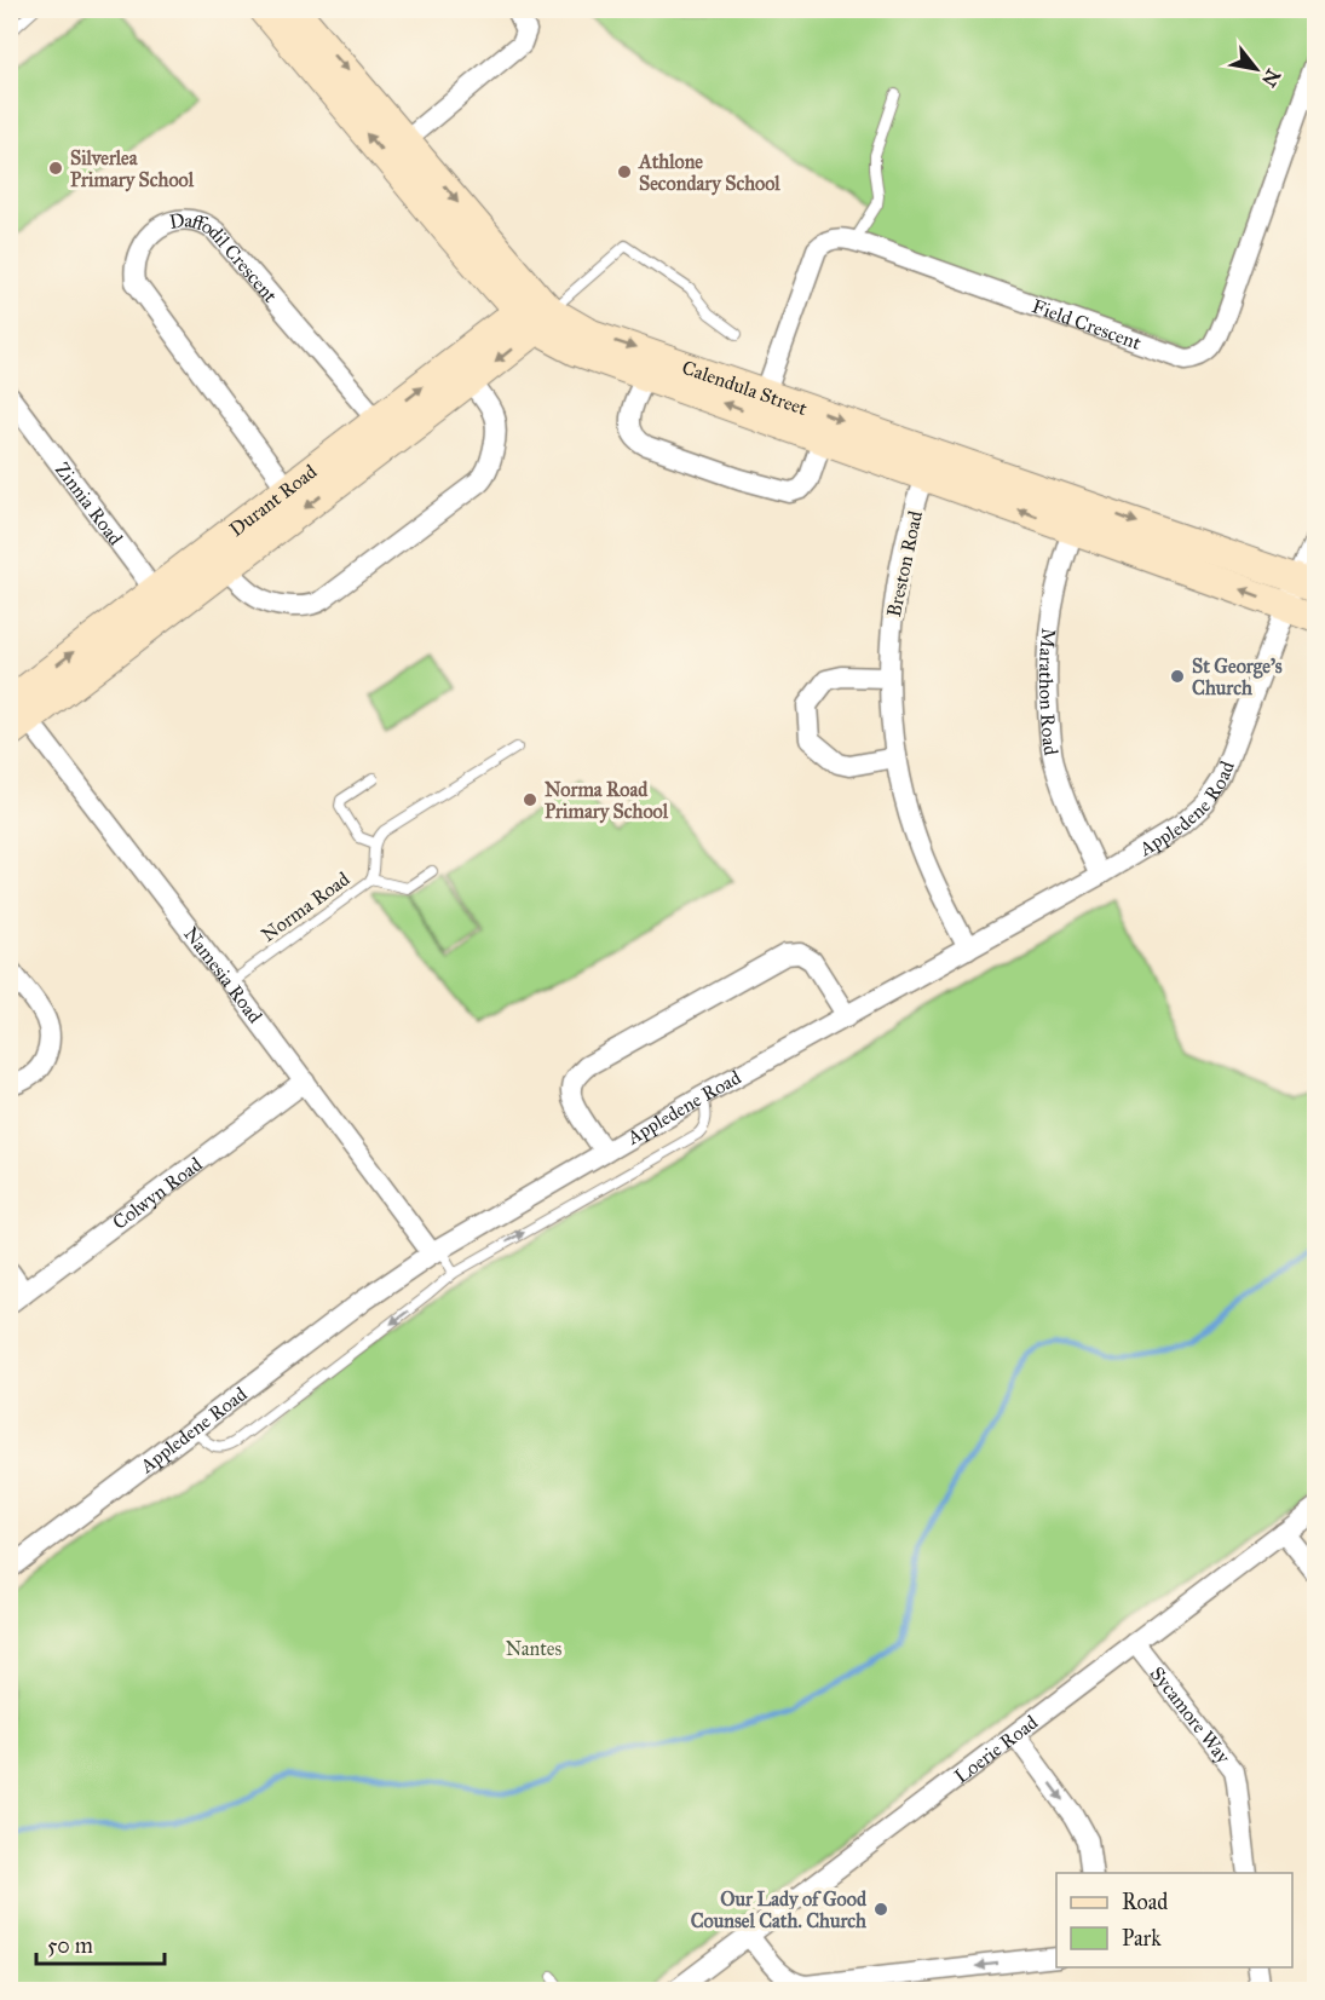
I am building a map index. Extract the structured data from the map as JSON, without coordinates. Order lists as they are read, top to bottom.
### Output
{
  "streets": {
    "street": [
      "Daffodil Crescent",
      "Field Crescent",
      "Calendula Street",
      "Durant Road",
      "Zinnia Road",
      "Breston Road",
      "Marathon Road",
      "Appledene Road",
      "Namesia Road",
      "Colwyn Road",
      "Sycamore Way",
      "Loerie Road"
    ],
    "lane": ["Norma Road"]
  },
  "crossings": [
    ["Daffodil Crescent", "Durant Road"],
    ["Field Crescent", "Calendula Street"],
    ["Calendula Street", "Durant Road"],
    ["Calendula Street", "Breston Road"],
    ["Calendula Street", "Marathon Road"],
    ["Calendula Street", "Appledene Road"],
    ["Durant Road", "Zinnia Road"],
    ["Durant Road", "Namesia Road"],
    ["Breston Road", "Appledene Road"],
    ["Marathon Road", "Appledene Road"],
    ["Appledene Road", "Namesia Road"],
    ["Norma Road", "Namesia Road"],
    ["Namesia Road", "Colwyn Road"],
    ["Sycamore Way", "Loerie Road"]
  ],
  "parks": ["Nantes"],
  "places": [
    "Silverlea Primary School",
    "Athlone Secondary School",
    "St George's Church",
    "Norma Road Primary School",
    "Our Lady of Good Counsel Cath. Church"
  ],
  "legend": ["Road", "Park"],
  "scale_bar": "50 m",
  "north": "bottom right"
}
